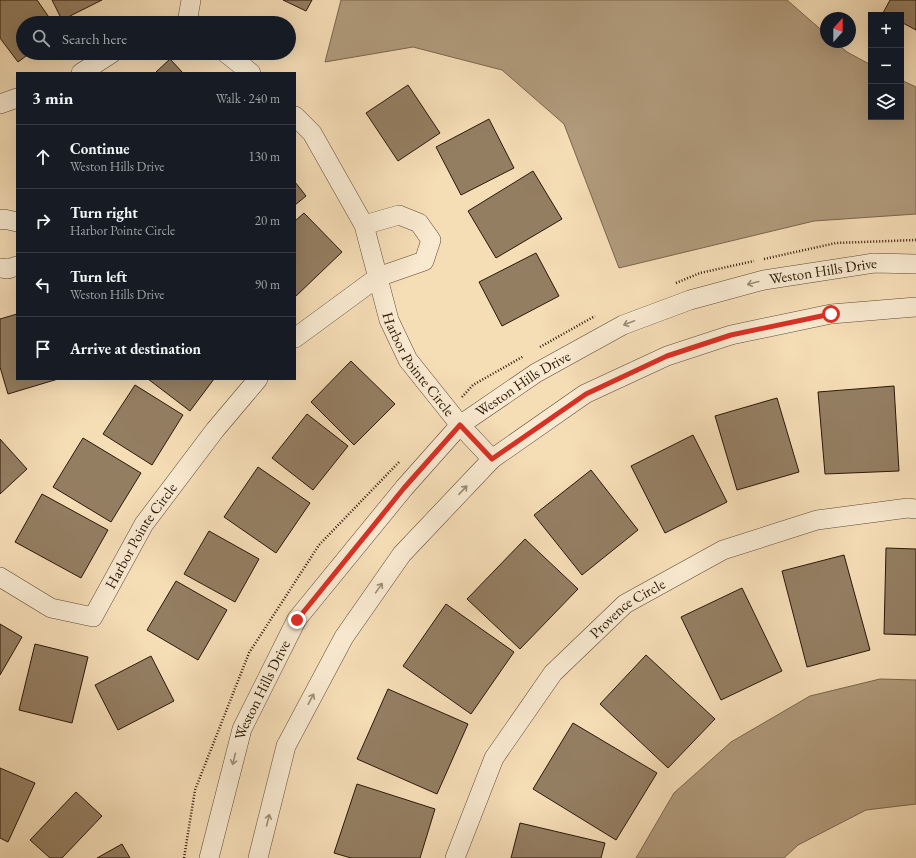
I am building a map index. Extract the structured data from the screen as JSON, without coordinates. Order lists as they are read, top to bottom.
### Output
{
  "streets": {
    "street": ["Weston Hills Drive", "Harbor Pointe Circle", "Provence Circle"]
  },
  "crossings": [
    ["Weston Hills Drive", "Harbor Pointe Circle"]
  ],
  "north": "top",
  "page": {
    "map_buttons": ["+", "−"],
    "search": "Search here",
    "heading": ["3 min", "Walk · 240 m"],
    "list": [
      ["Continue", "Weston Hills Drive", "130 m"],
      ["Turn right", "Harbor Pointe Circle", "20 m"],
      ["Turn left", "Weston Hills Drive", "90 m"],
      "Arrive at destination"
    ]
  }
}
